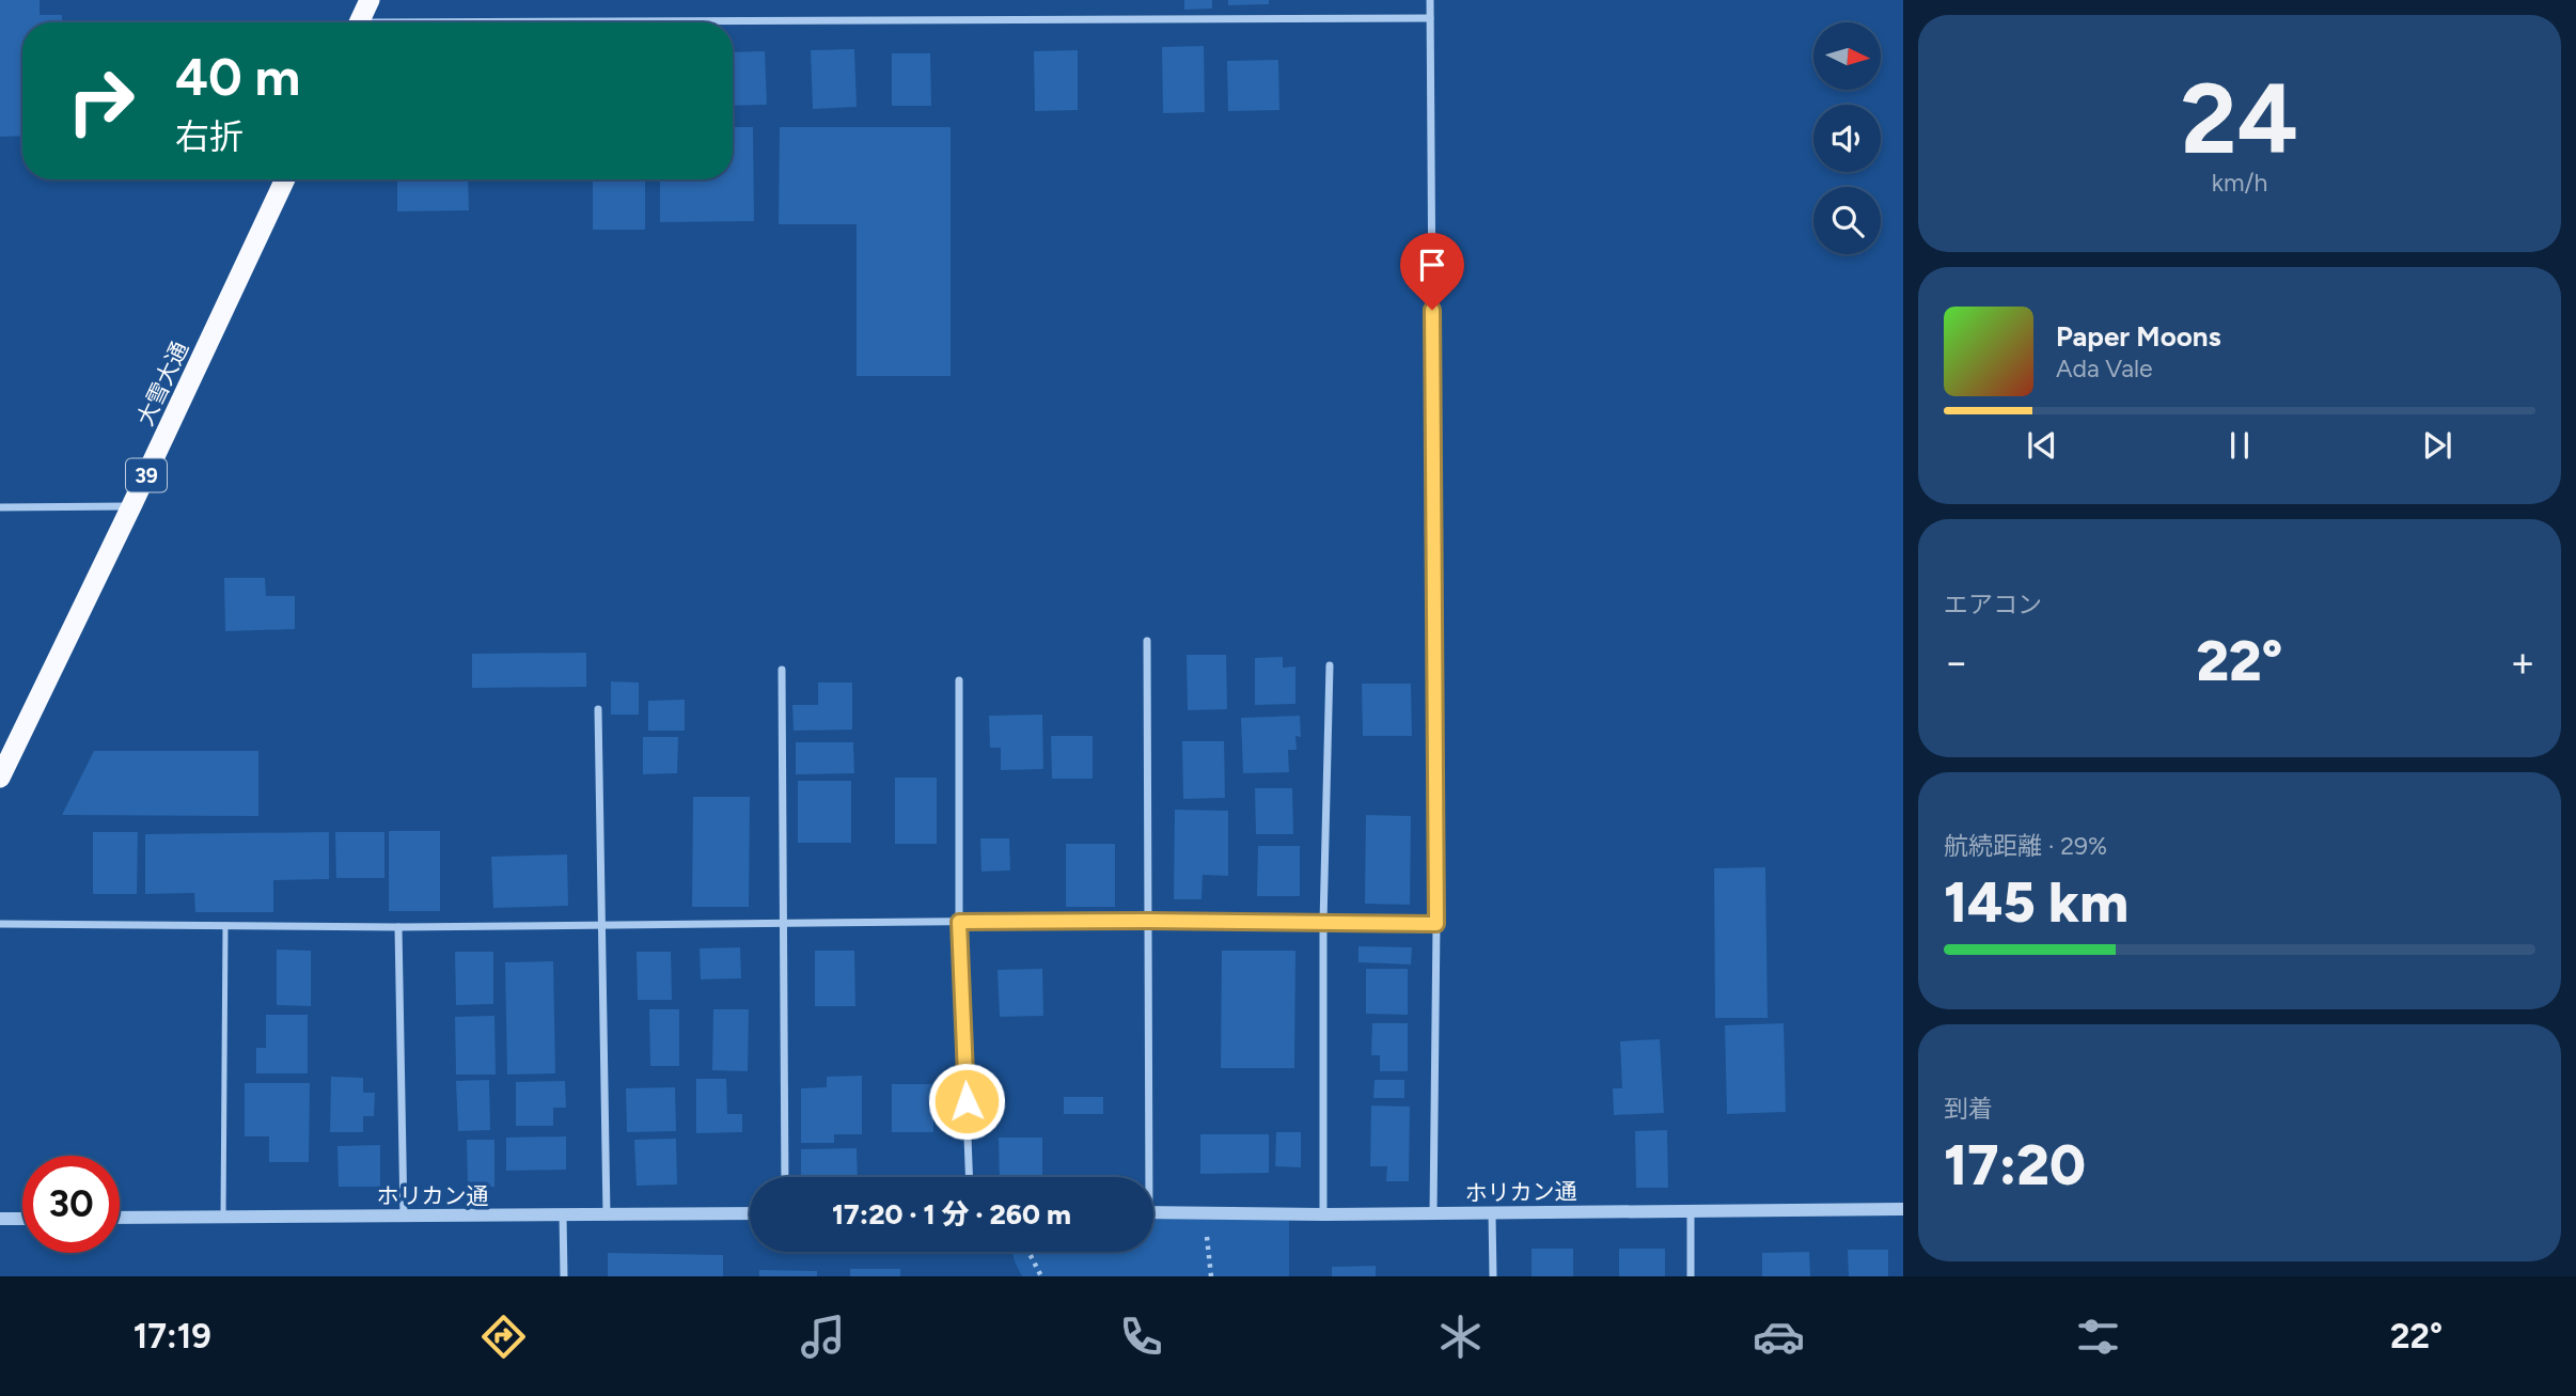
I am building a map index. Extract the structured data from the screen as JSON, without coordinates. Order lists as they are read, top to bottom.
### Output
{
  "streets": {
    "highway": ["大雪大通", "39"],
    "street": ["ホリカン通"]
  },
  "north": "right",
  "page": {
    "tile": [
      ["24", "km/h"],
      "エアコン",
      ["航続距離 · 29%", "145 km"],
      ["到着", "17:20"]
    ],
    "turn": ["40 m", "右折"],
    "song": ["Paper Moons", "Ada Vale"],
    "heat": ["−", "22°", "+"],
    "limit": "30",
    "trip": "17:20 · 1 分 · 260 m",
    "tabs": ["17:19", "22°"]
  }
}
